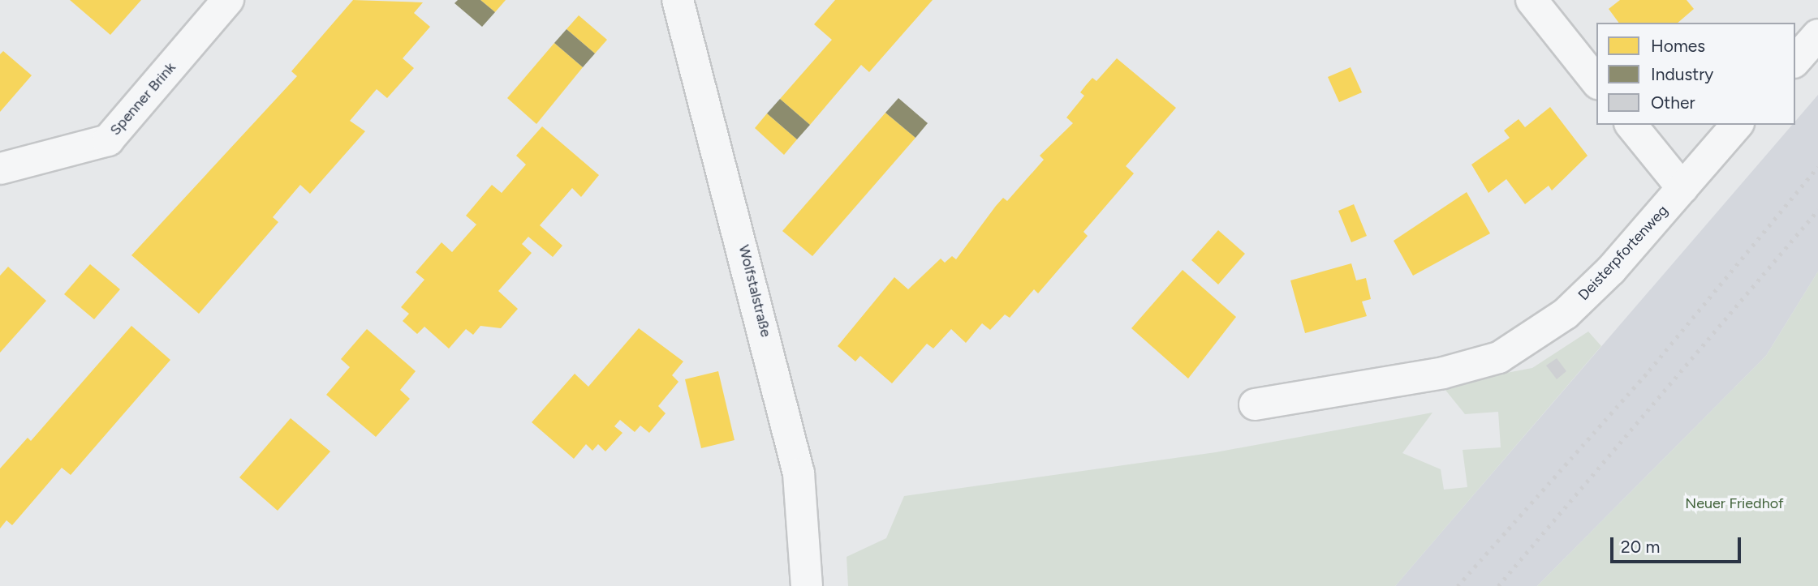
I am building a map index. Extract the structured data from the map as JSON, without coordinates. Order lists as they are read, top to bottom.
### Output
{
  "streets": {
    "street": ["Spenner Brink", "Deisterpfortenweg", "Wolfstalstraße"]
  },
  "parks": ["Neuer Friedhof"],
  "legend": ["Homes", "Industry", "Other"],
  "scale_bar": "20 m"
}
